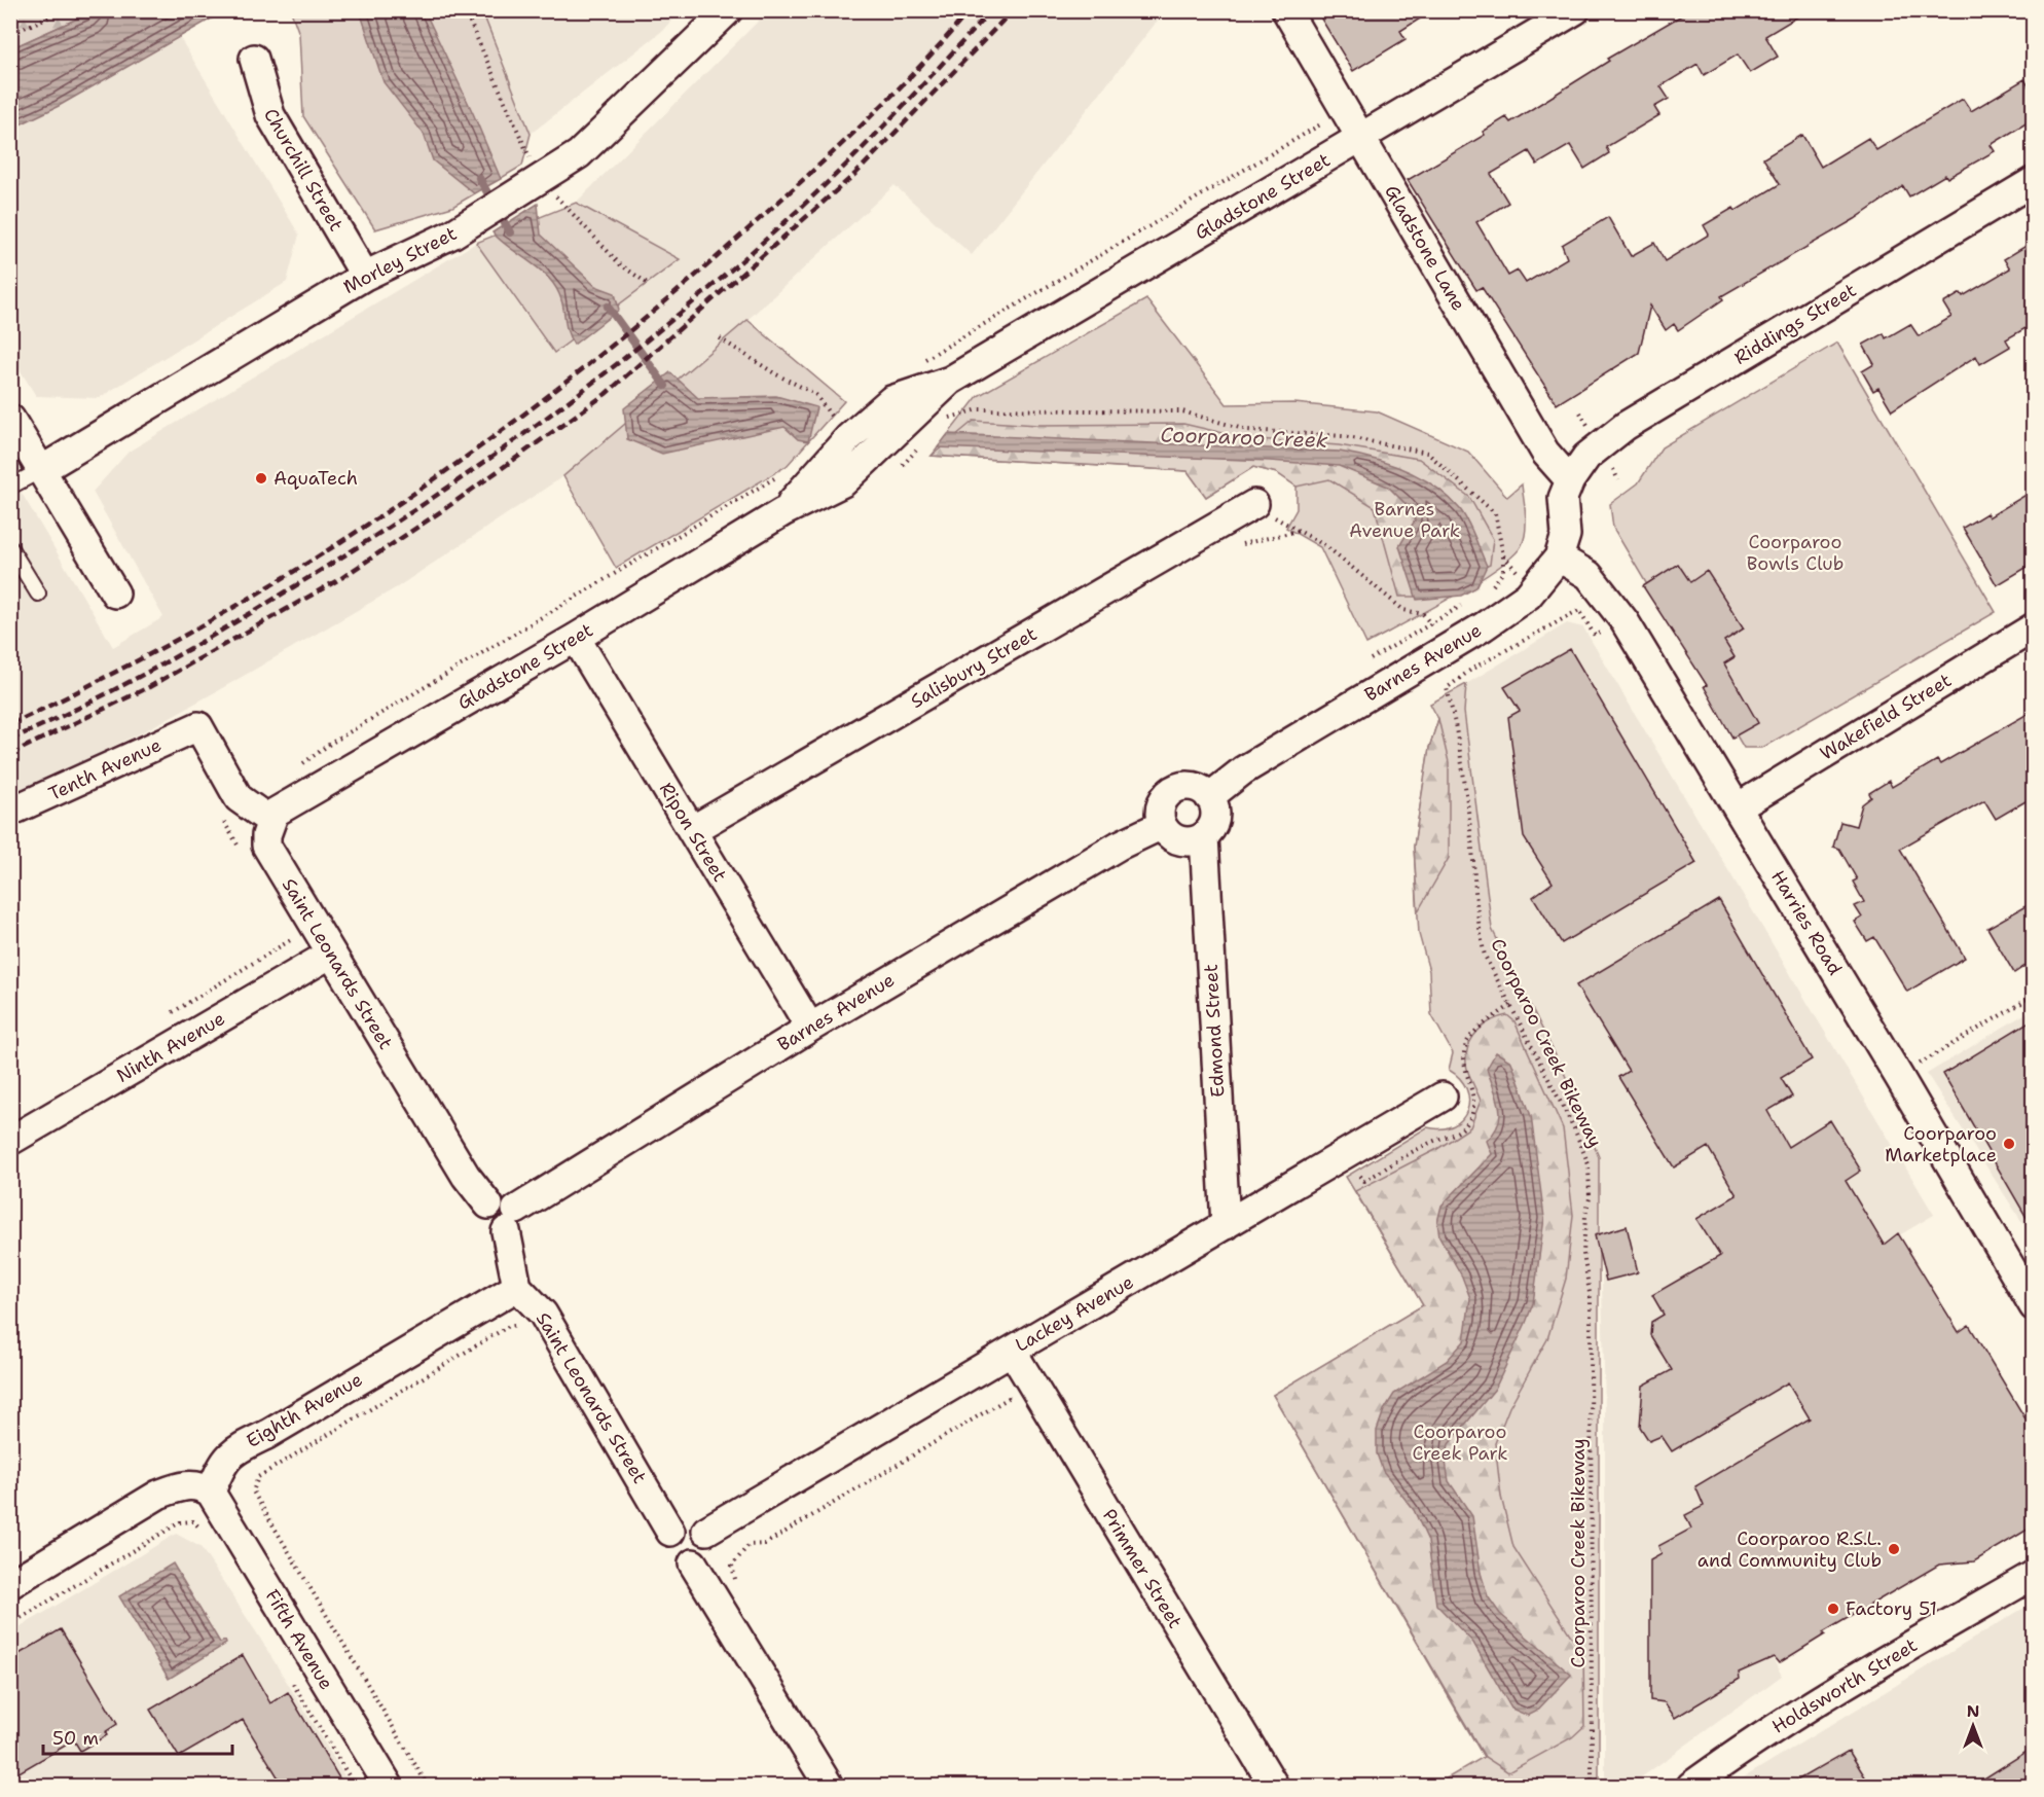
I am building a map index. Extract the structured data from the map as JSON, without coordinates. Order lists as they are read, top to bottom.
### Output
{
  "streets": {
    "street": [
      "Churchill Street",
      "Gladstone Street",
      "Gladstone Lane",
      "Morley Street",
      "Riddings Street",
      "Barnes Avenue",
      "Salisbury Street",
      "Wakefield Street",
      "Tenth Avenue",
      "Ripon Street",
      "Harries Road",
      "Saint Leonards Street",
      "Edmond Street",
      "Ninth Avenue",
      "Lackey Avenue",
      "Eighth Avenue",
      "Primmer Street",
      "Fifth Avenue",
      "Holdsworth Street"
    ],
    "path": ["Coorparoo Creek Bikeway"]
  },
  "crossings": [
    ["Churchill Street", "Morley Street"],
    ["Gladstone Street", "Gladstone Lane"],
    ["Gladstone Street", "Tenth Avenue"],
    ["Gladstone Street", "Ripon Street"],
    ["Gladstone Street", "Saint Leonards Street"],
    ["Gladstone Lane", "Riddings Street"],
    ["Gladstone Lane", "Barnes Avenue"],
    ["Riddings Street", "Barnes Avenue"],
    ["Barnes Avenue", "Ripon Street"],
    ["Barnes Avenue", "Harries Road"],
    ["Barnes Avenue", "Saint Leonards Street"],
    ["Barnes Avenue", "Edmond Street"],
    ["Salisbury Street", "Ripon Street"],
    ["Wakefield Street", "Harries Road"],
    ["Tenth Avenue", "Saint Leonards Street"],
    ["Harries Road", "Coorparoo Creek Bikeway"],
    ["Saint Leonards Street", "Ninth Avenue"],
    ["Saint Leonards Street", "Lackey Avenue"],
    ["Saint Leonards Street", "Eighth Avenue"],
    ["Edmond Street", "Lackey Avenue"],
    ["Lackey Avenue", "Primmer Street"],
    ["Eighth Avenue", "Fifth Avenue"]
  ],
  "water": ["Coorparoo Creek"],
  "parks": ["Barnes Avenue Park", "Coorparoo Bowls Club", "Coorparoo Creek Park"],
  "places": [
    "AquaTech",
    "Coorparoo Marketplace",
    "Coorparoo R.S.L. and Community Club",
    "Factory 51"
  ],
  "scale_bar": "50 m",
  "north": "top"
}
